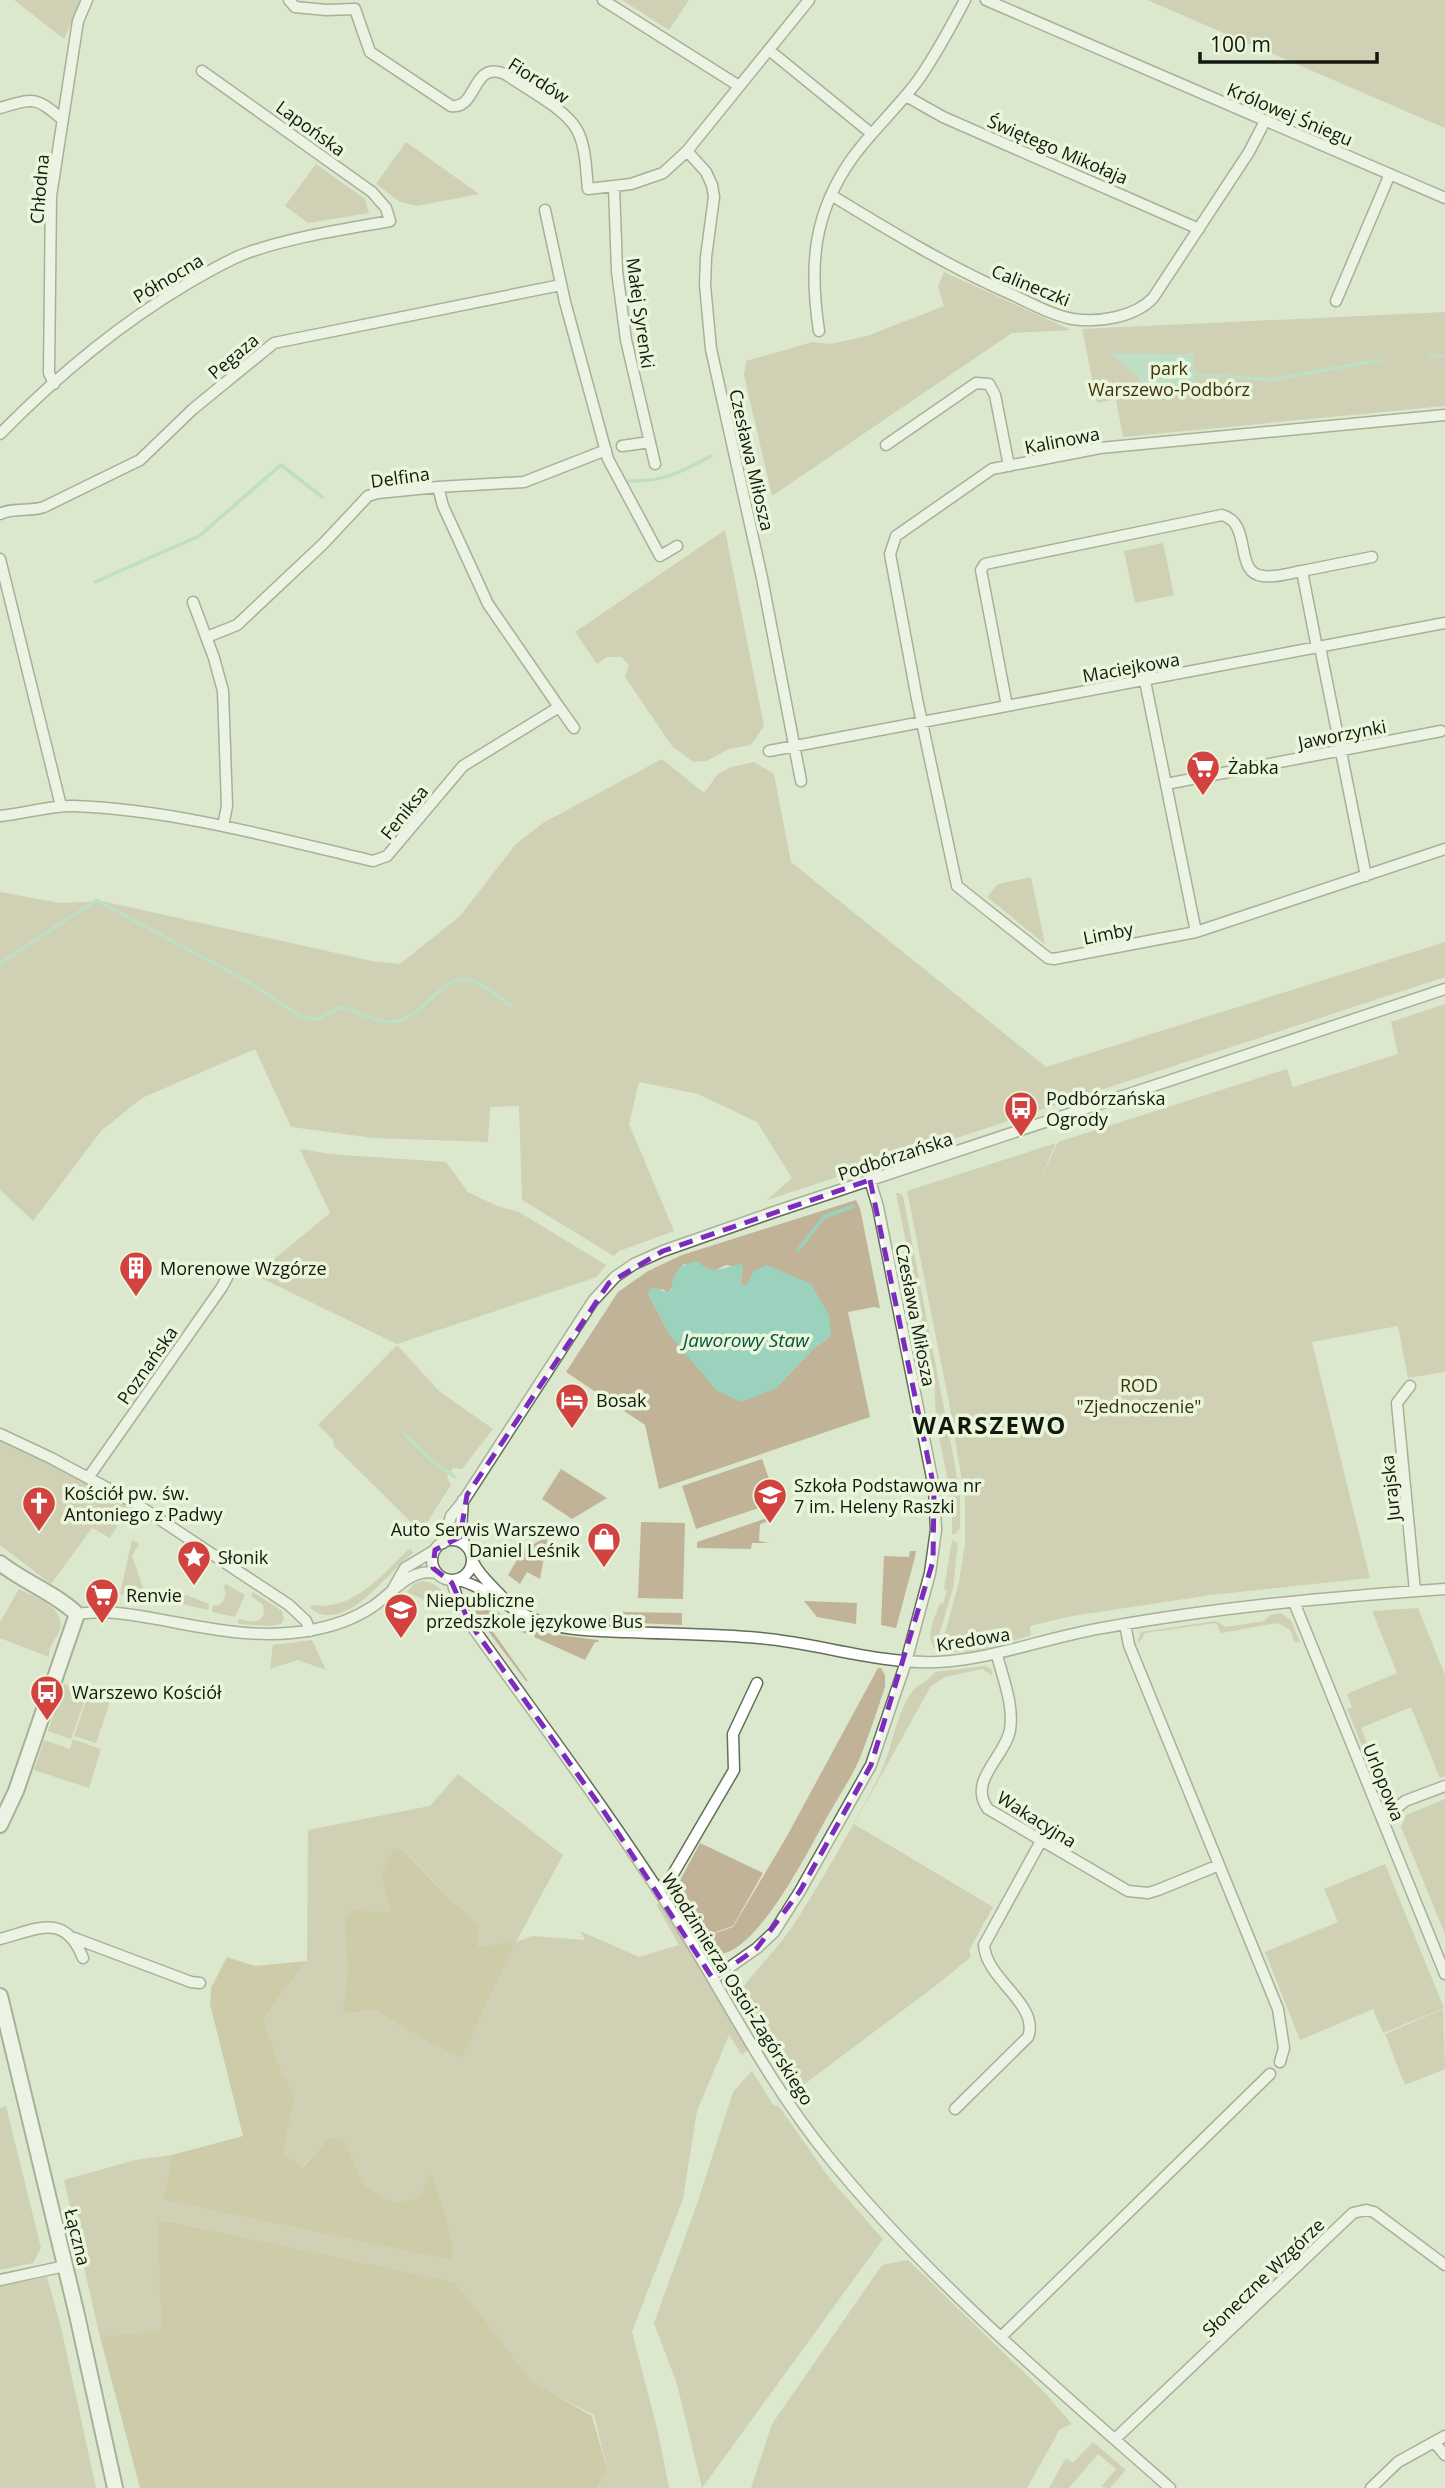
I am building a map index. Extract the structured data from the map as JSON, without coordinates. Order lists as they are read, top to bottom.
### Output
{
  "streets": {
    "street": [
      "Fiordów",
      "Królowej Śniegu",
      "Lapońska",
      "Świętego Mikołaja",
      "Chłodna",
      "Północna",
      "Calineczki",
      "Małej Syrenki",
      "Pegaza",
      "Kalinowa",
      "Czesława Miłosza",
      "Delfina",
      "Maciejkowa",
      "Jaworzynki",
      "Feniksa",
      "Limby",
      "Podbórzańska",
      "Poznańska",
      "Jurajska",
      "Kredowa",
      "Urlopowa",
      "Wakacyjna",
      "Włodzimierza Ostoi-Zagórskiego",
      "Łączna",
      "Słoneczne Wzgórze"
    ]
  },
  "crossings": [
    ["Fiordów", "Małej Syrenki"],
    ["Królowej Śniegu", "Calineczki"],
    ["Lapońska", "Północna"],
    ["Świętego Mikołaja", "Calineczki"],
    ["Chłodna", "Północna"],
    ["Kalinowa", "Maciejkowa"],
    ["Kalinowa", "Limby"],
    ["Czesława Miłosza", "Maciejkowa"],
    ["Czesława Miłosza", "Podbórzańska"],
    ["Czesława Miłosza", "Kredowa"],
    ["Czesława Miłosza", "Włodzimierza Ostoi-Zagórskiego"],
    ["Maciejkowa", "Limby"],
    ["Podbórzańska", "Kredowa"],
    ["Podbórzańska", "Włodzimierza Ostoi-Zagórskiego"],
    ["Jurajska", "Kredowa"],
    ["Kredowa", "Urlopowa"],
    ["Kredowa", "Wakacyjna"],
    ["Kredowa", "Włodzimierza Ostoi-Zagórskiego"],
    ["Włodzimierza Ostoi-Zagórskiego", "Słoneczne Wzgórze"]
  ],
  "districts": ["WARSZEWO"],
  "water": ["Jaworowy Staw"],
  "parks": ["park Warszewo-Podbórz", "ROD \"Zjednoczenie\""],
  "places": {
    "supermarket": ["Żabka", "Renvie"],
    "bus stop": ["Podbórzańska Ogrody", "Warszewo Kościół"],
    "building": ["Morenowe Wzgórze"],
    "hotel": ["Bosak"],
    "school or university": ["Szkoła Podstawowa nr 7 im. Heleny Raszki", "Niepubliczne przedszkole językowe Bus"],
    "church": ["Kościół pw. św. Antoniego z Padwy"],
    "shop": ["Auto Serwis Warszewo Daniel Leśnik"],
    "place": ["Słonik"]
  },
  "scale_bar": "100 m"
}
